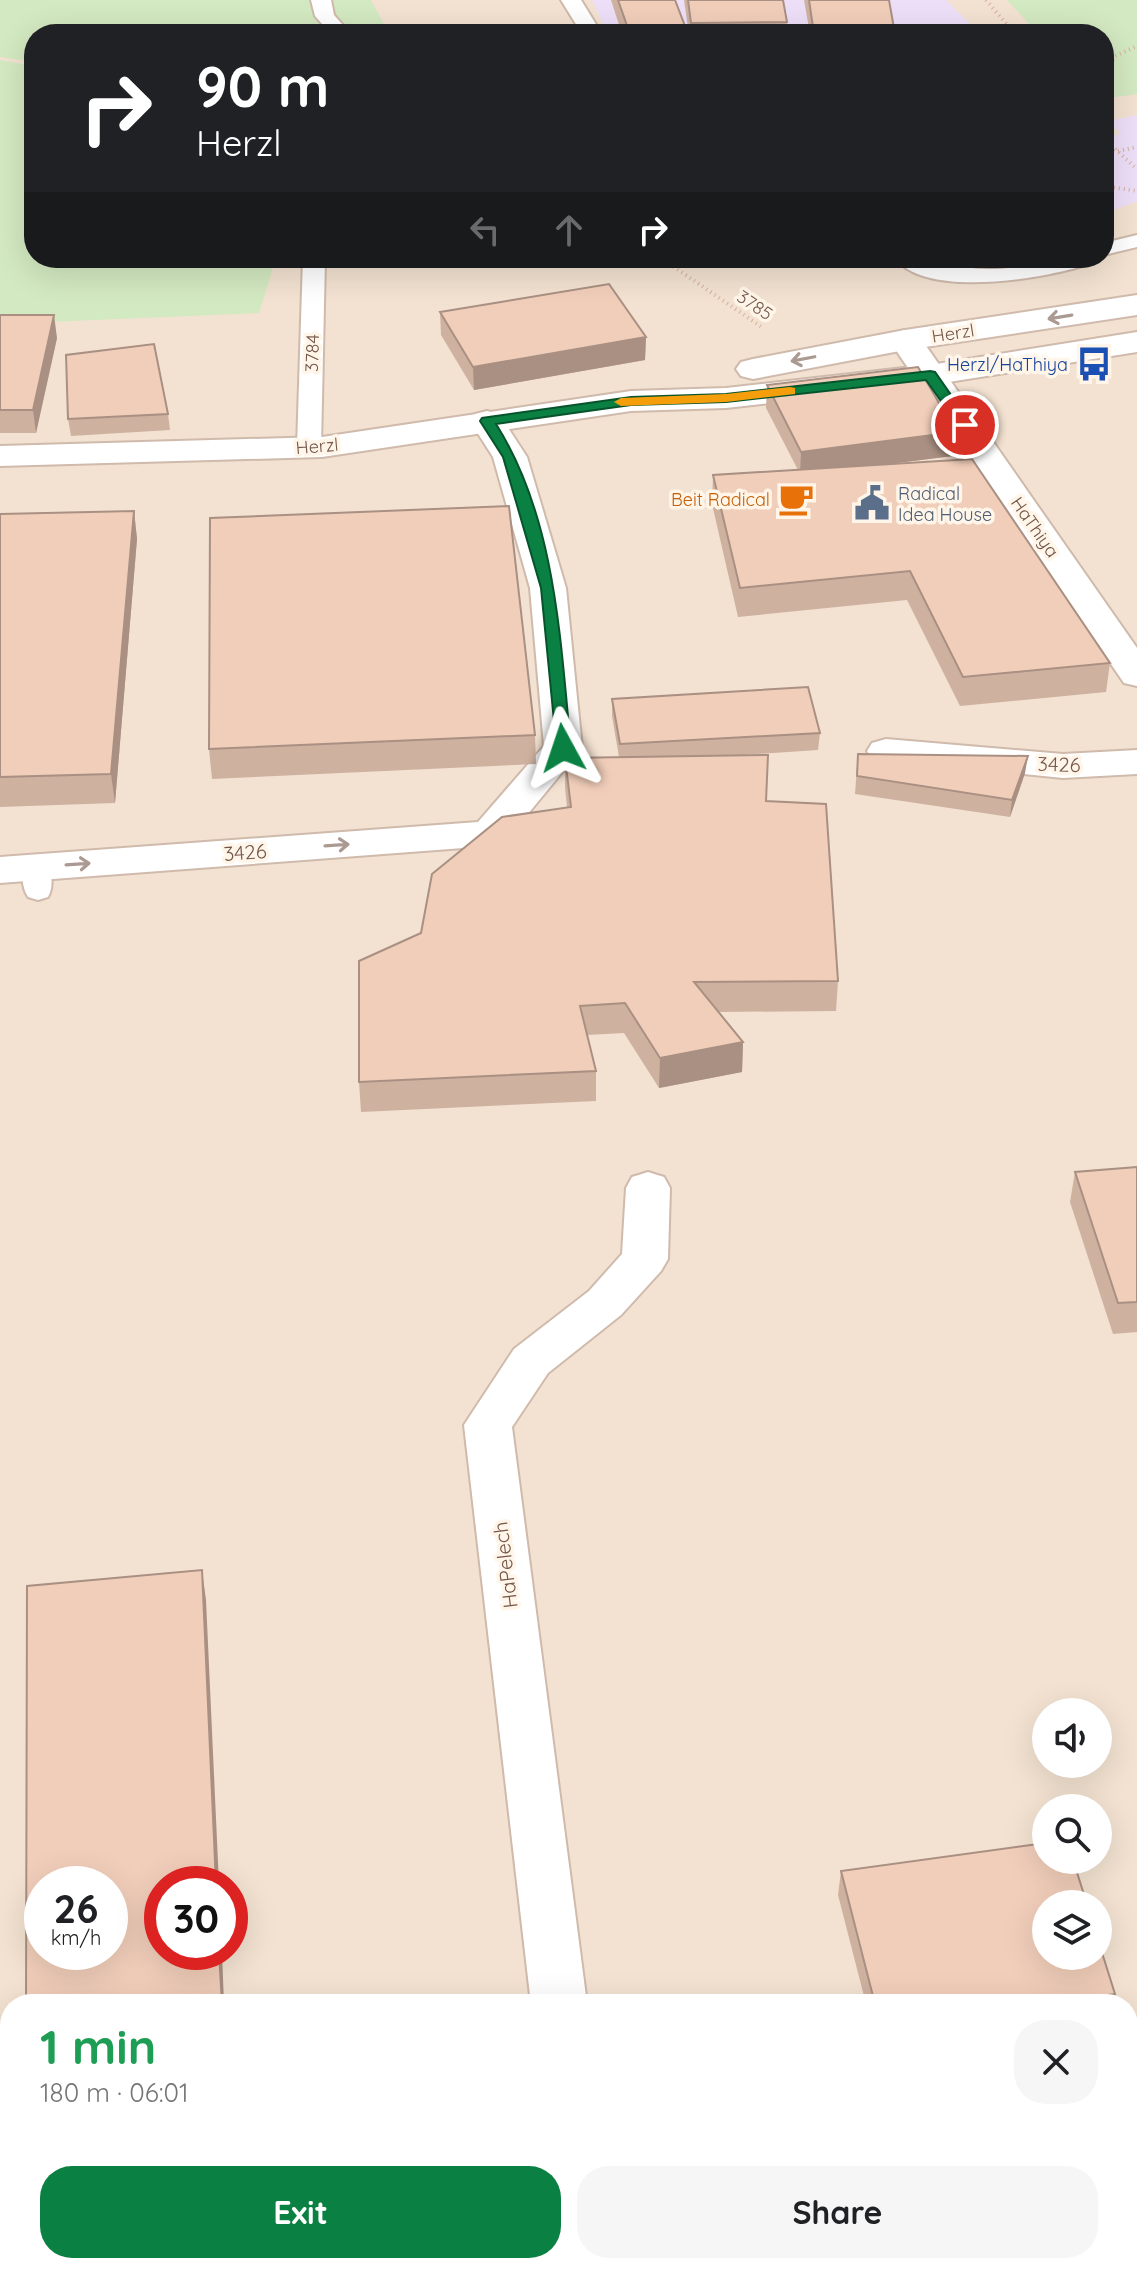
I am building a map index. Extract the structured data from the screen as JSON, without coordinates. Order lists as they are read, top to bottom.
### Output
{
  "streets": {
    "street": [
      "Herzl",
      "HaThiya",
      "3426",
      "HaPelech"
    ],
    "lane": ["3784"],
    "path": ["3785"]
  },
  "crossings": [
    ["Herzl", "3784"],
    ["Herzl", "HaThiya"],
    ["Herzl", "3426"]
  ],
  "places": {
    "bus stop": ["Herzl/HaThiya"],
    "cafe": ["Beit Radical"],
    "public building": ["Radical Idea House"]
  },
  "page": {
    "turn": ["90 m", "Herzl"],
    "speed": "26 km/h",
    "limit": "30",
    "heading": ["1 min", "180 m · 06:01"],
    "buttons": ["Exit", "Share"]
  }
}
